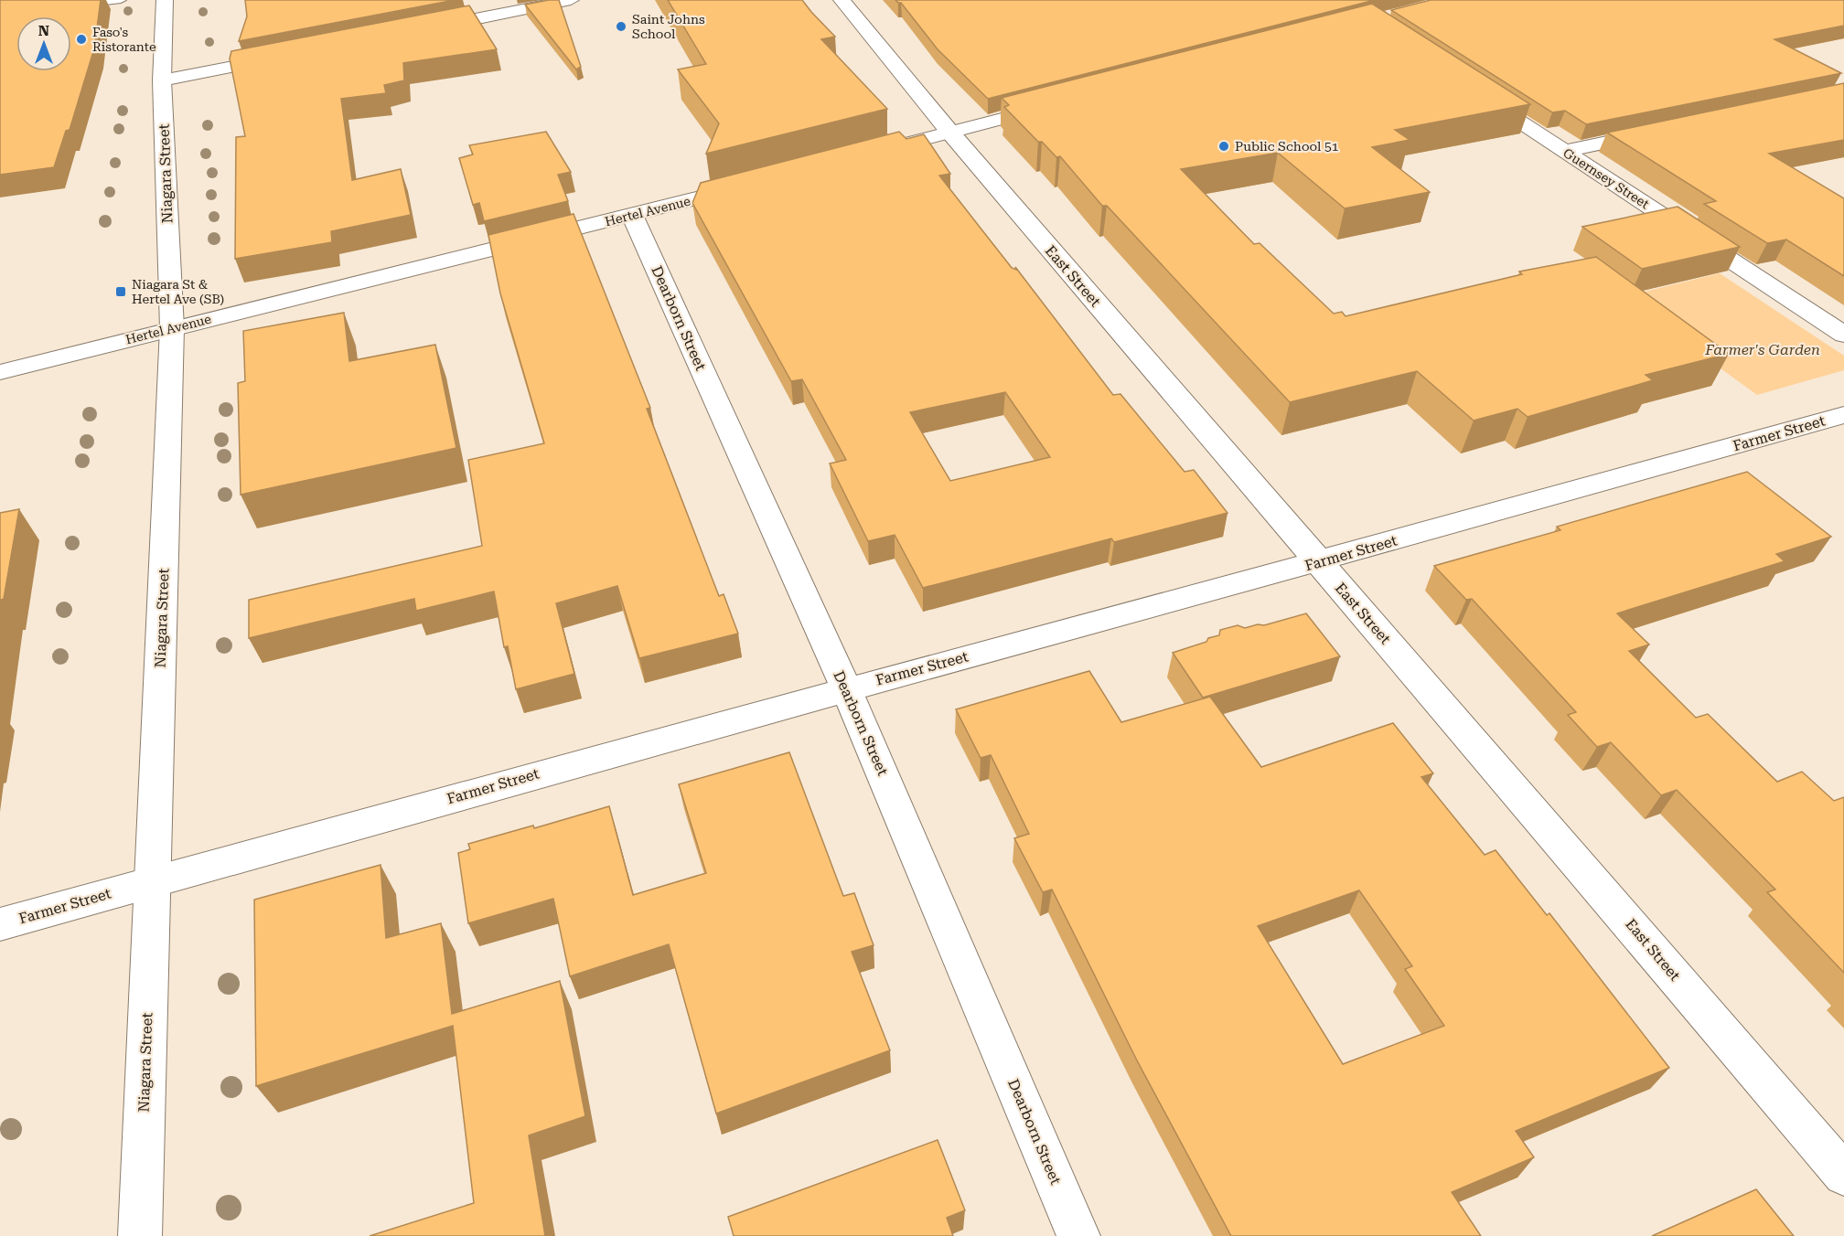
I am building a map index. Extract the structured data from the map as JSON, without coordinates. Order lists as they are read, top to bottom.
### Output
{
  "streets": {
    "street": [
      "Niagara Street",
      "Guernsey Street",
      "Hertel Avenue",
      "East Street",
      "Dearborn Street",
      "Farmer Street"
    ]
  },
  "crossings": [
    ["Niagara Street", "Hertel Avenue"],
    ["Niagara Street", "Farmer Street"],
    ["Hertel Avenue", "Dearborn Street"],
    ["East Street", "Farmer Street"],
    ["Dearborn Street", "Farmer Street"]
  ],
  "parks": ["Farmer's Garden"],
  "places": {
    "other": ["Saint Johns School", "Faso's Ristorante", "Public School 51"],
    "transit": ["Niagara St & Hertel Ave (SB)"]
  },
  "north": "top"
}
